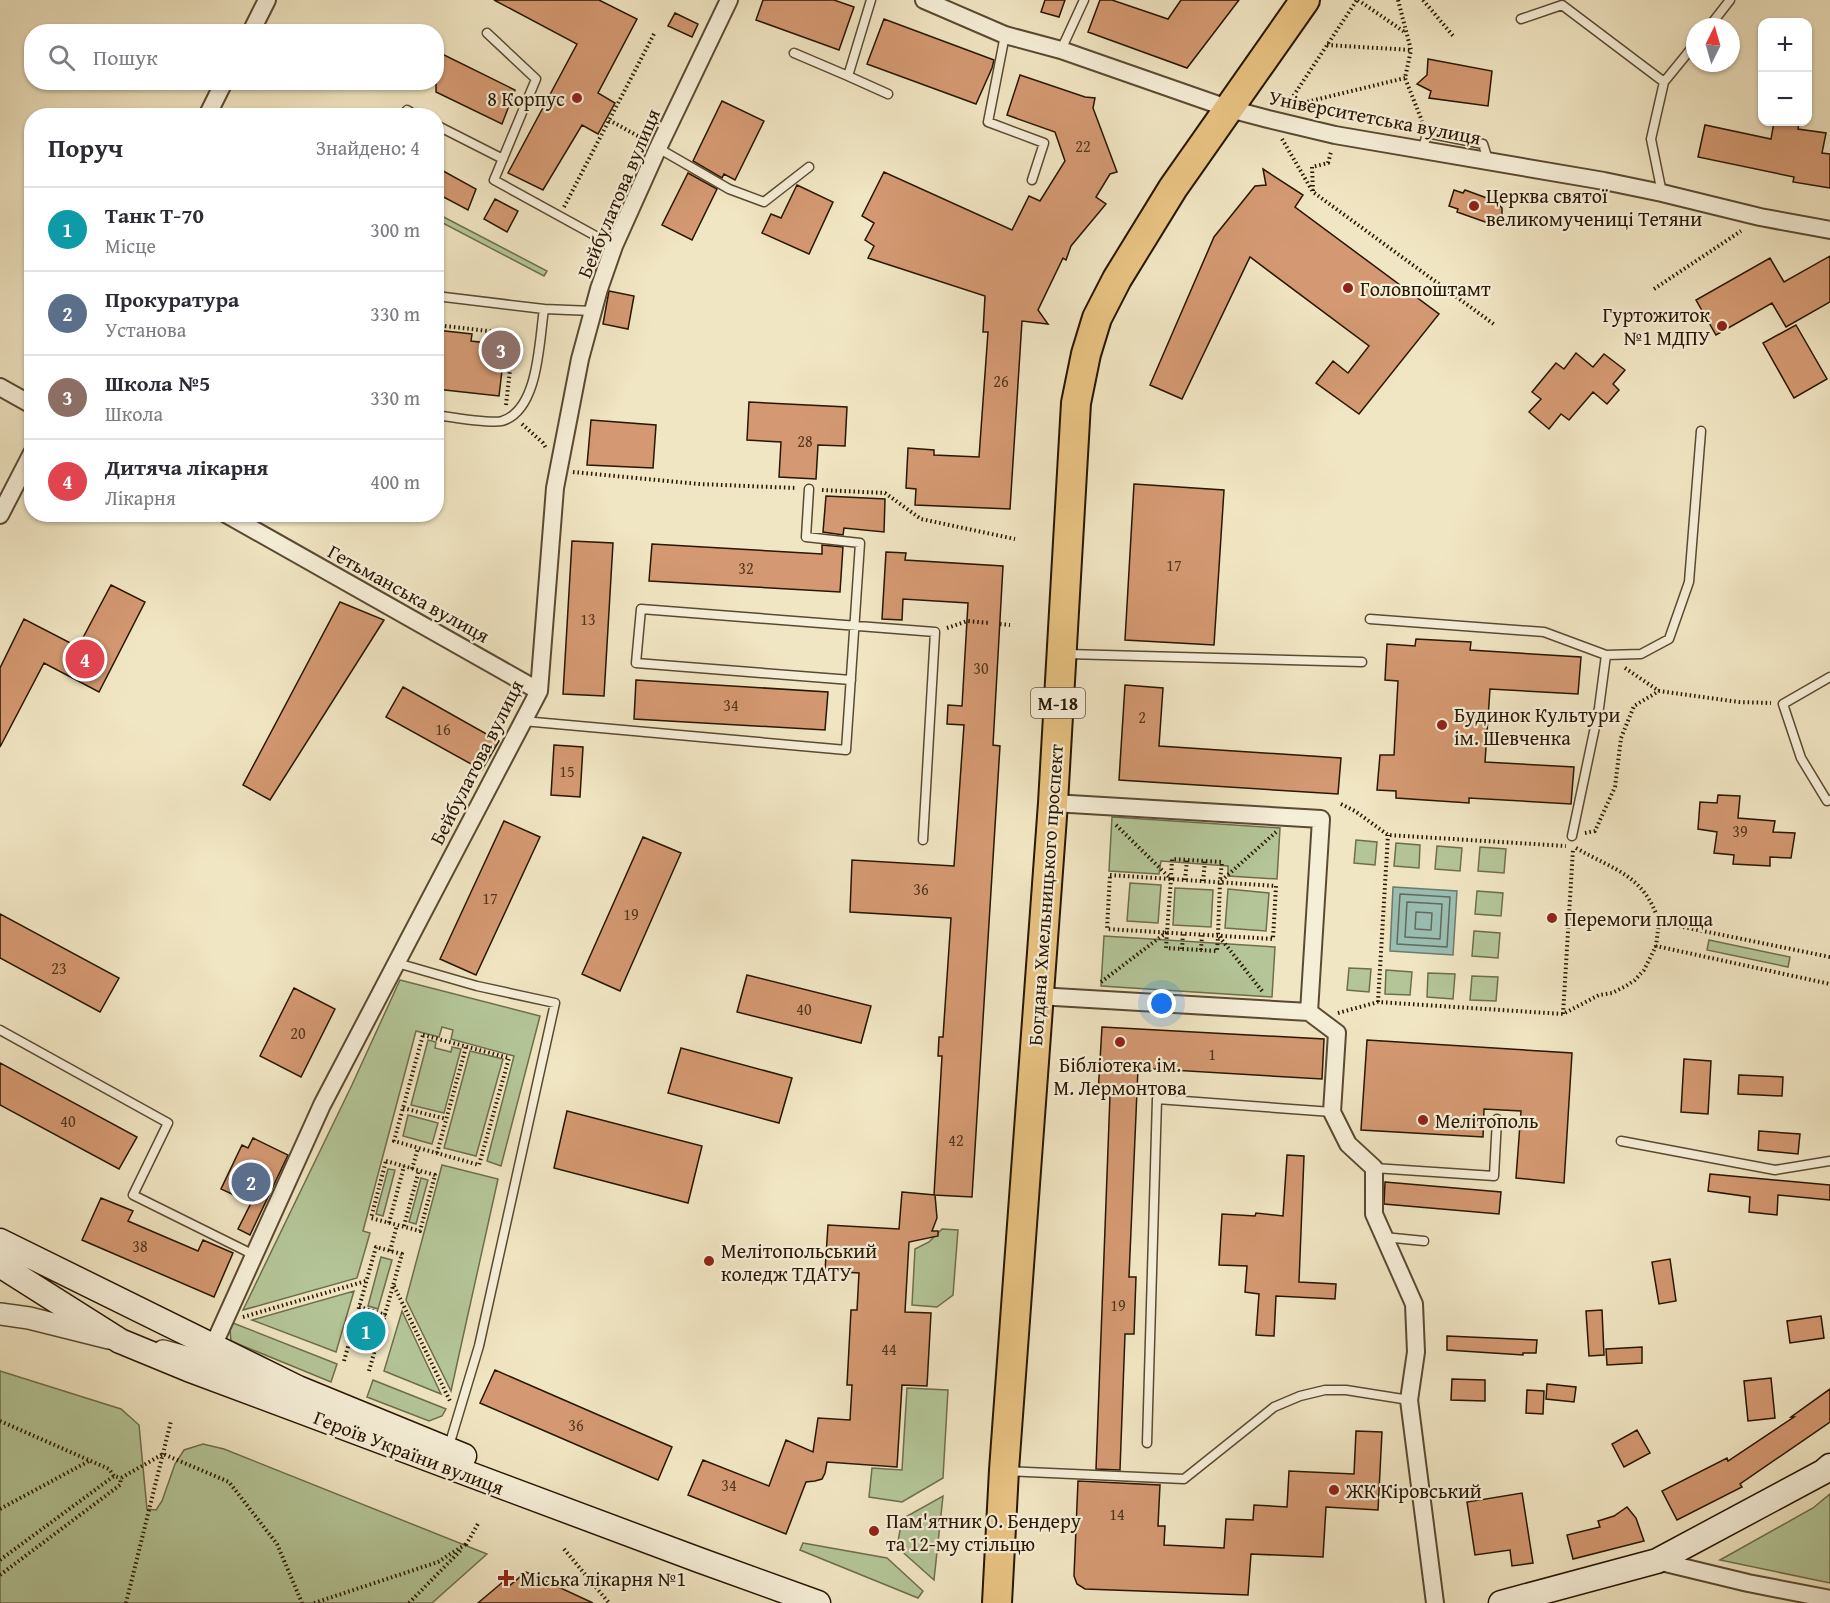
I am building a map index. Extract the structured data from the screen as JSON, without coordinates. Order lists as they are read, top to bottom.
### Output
{
  "streets": {
    "highway": ["М-18", "Богдана Хмельницького проспект"],
    "main road": ["Героїв України вулиця"],
    "street": ["Університетська вулиця", "Бейбулатова вулиця", "Гетьманська вулиця"]
  },
  "crossings": [
    ["Університетська вулиця", "Богдана Хмельницького проспект"],
    ["Бейбулатова вулиця", "Гетьманська вулиця"],
    ["Бейбулатова вулиця", "Героїв України вулиця"]
  ],
  "places": {
    "other": [
      "8 Корпус",
      "Церква святої великомучениці Тетяни",
      "Головпоштамт",
      "Гуртожиток №1 МДПУ",
      "Будинок Культури ім. Шевченка",
      "Перемоги площа",
      "Бібліотека ім. М. Лермонтова",
      "Мелітополь",
      "Мелітопольський коледж ТДАТУ",
      "ЖК Кіровський",
      "Пам'ятник О. Бендеру та 12-му стільцю"
    ],
    "health": ["Міська лікарня №1"]
  },
  "house_numbers": [
    "22",
    "26",
    "28",
    "17",
    "32",
    "13",
    "30",
    "34",
    "2",
    "16",
    "15",
    "39",
    "36",
    "17",
    "19",
    "23",
    "40",
    "20",
    "1",
    "40",
    "42",
    "38",
    "19",
    "44",
    "36",
    "34",
    "14"
  ],
  "north": "top",
  "page": {
    "map_buttons": ["+", "−"],
    "search": "Пошук",
    "heading": ["Поруч", "Знайдено: 4"],
    "list": [
      {
        "mark": "1",
        "name": "Танк Т-70",
        "note": "Місце",
        "value": "300 m"
      },
      {
        "mark": "2",
        "name": "Прокуратура",
        "note": "Установа",
        "value": "330 m"
      },
      {
        "mark": "3",
        "name": "Школа №5",
        "note": "Школа",
        "value": "330 m"
      },
      {
        "mark": "4",
        "name": "Дитяча лікарня",
        "note": "Лікарня",
        "value": "400 m"
      }
    ],
    "pins": [
      "3",
      "4",
      "2",
      "1"
    ]
  }
}
